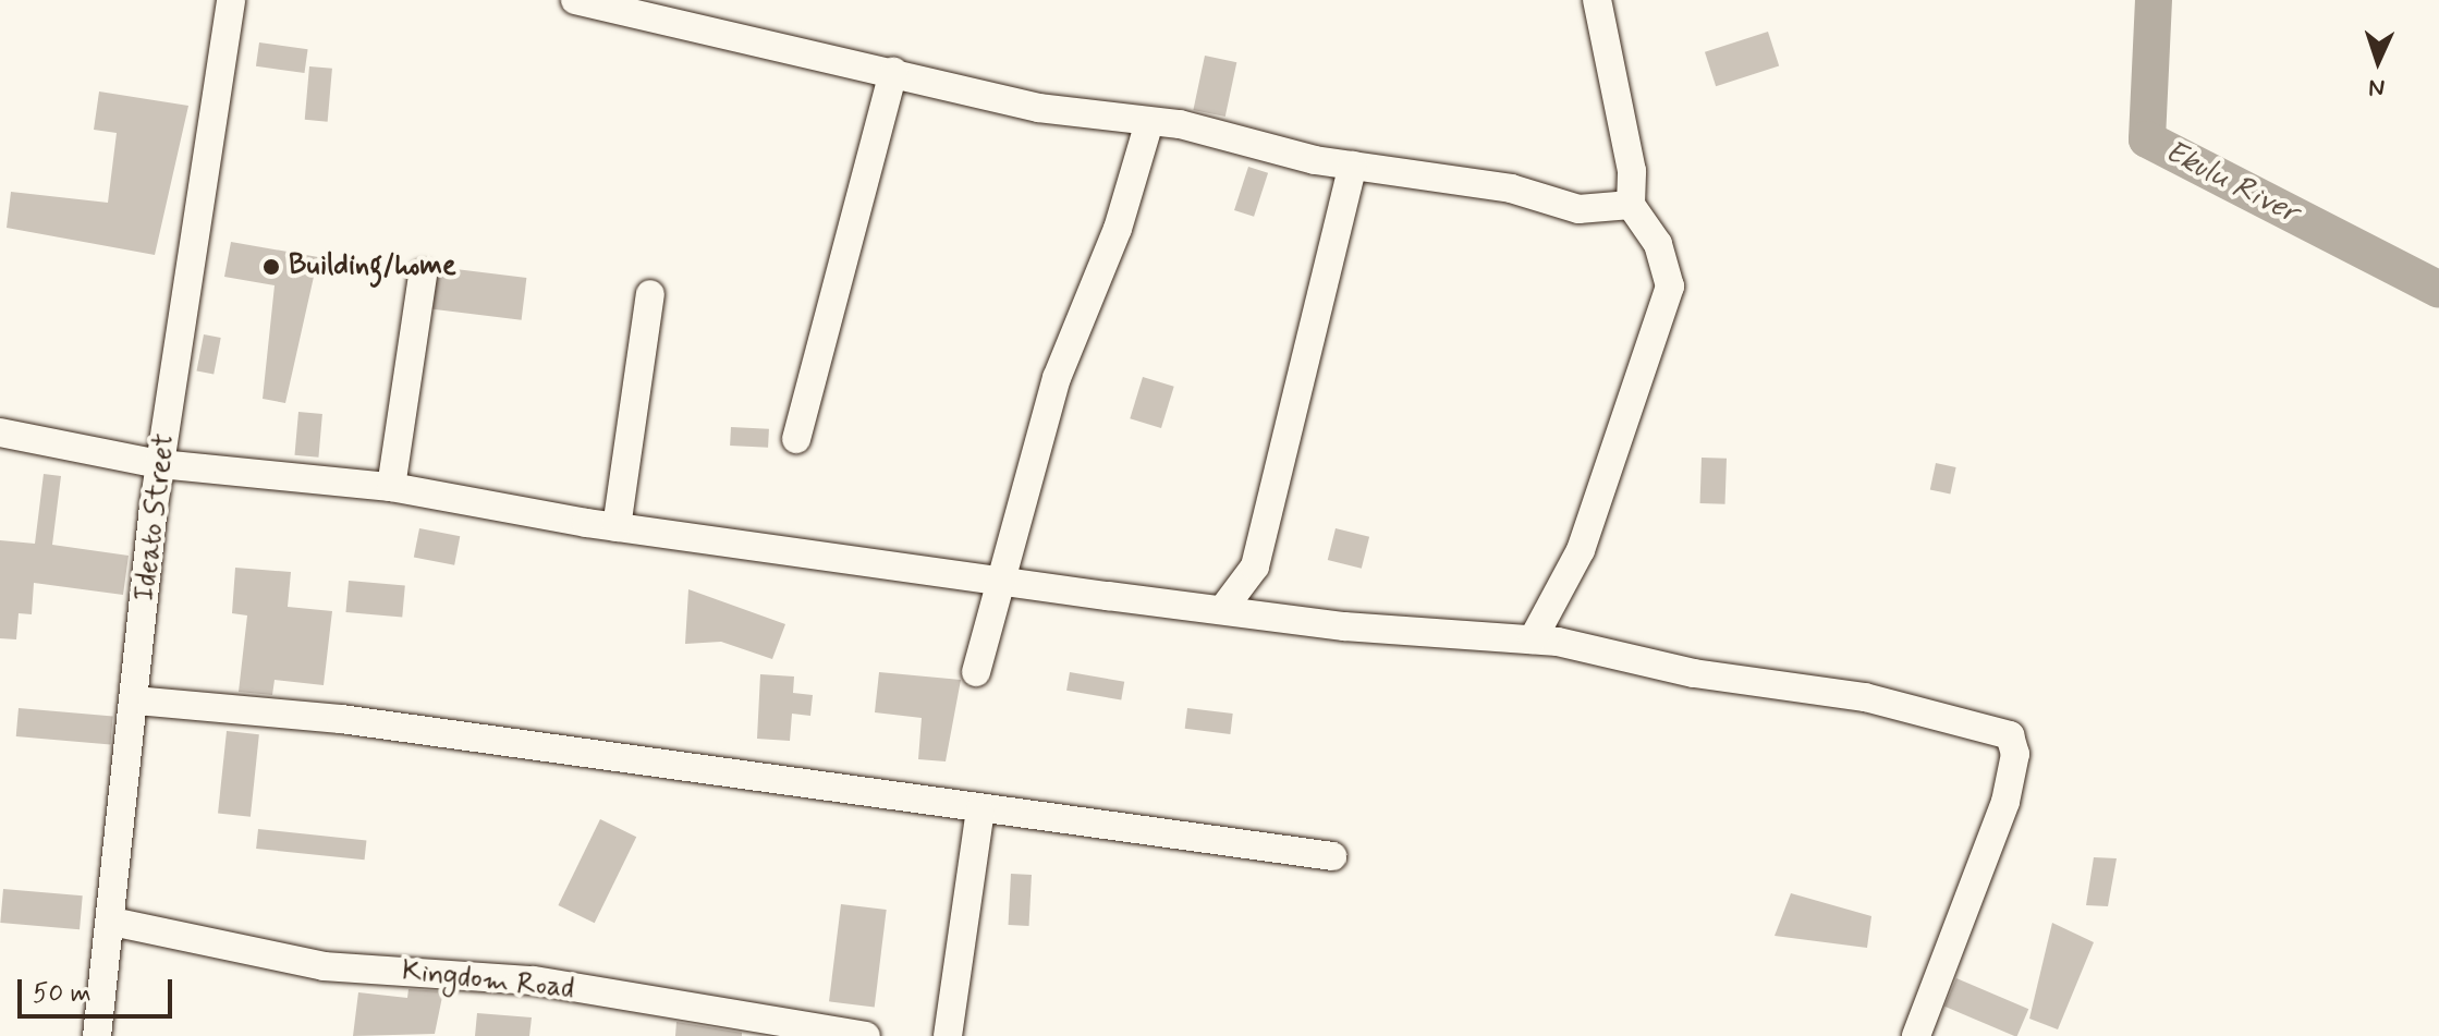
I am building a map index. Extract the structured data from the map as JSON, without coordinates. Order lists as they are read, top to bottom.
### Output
{
  "streets": {
    "street": ["Ideato Street", "Kingdom Road"]
  },
  "crossings": [
    ["Ideato Street", "Kingdom Road"]
  ],
  "water": ["Ekulu River"],
  "places": ["Building/home"],
  "scale_bar": "50 m",
  "north": "bottom"
}
